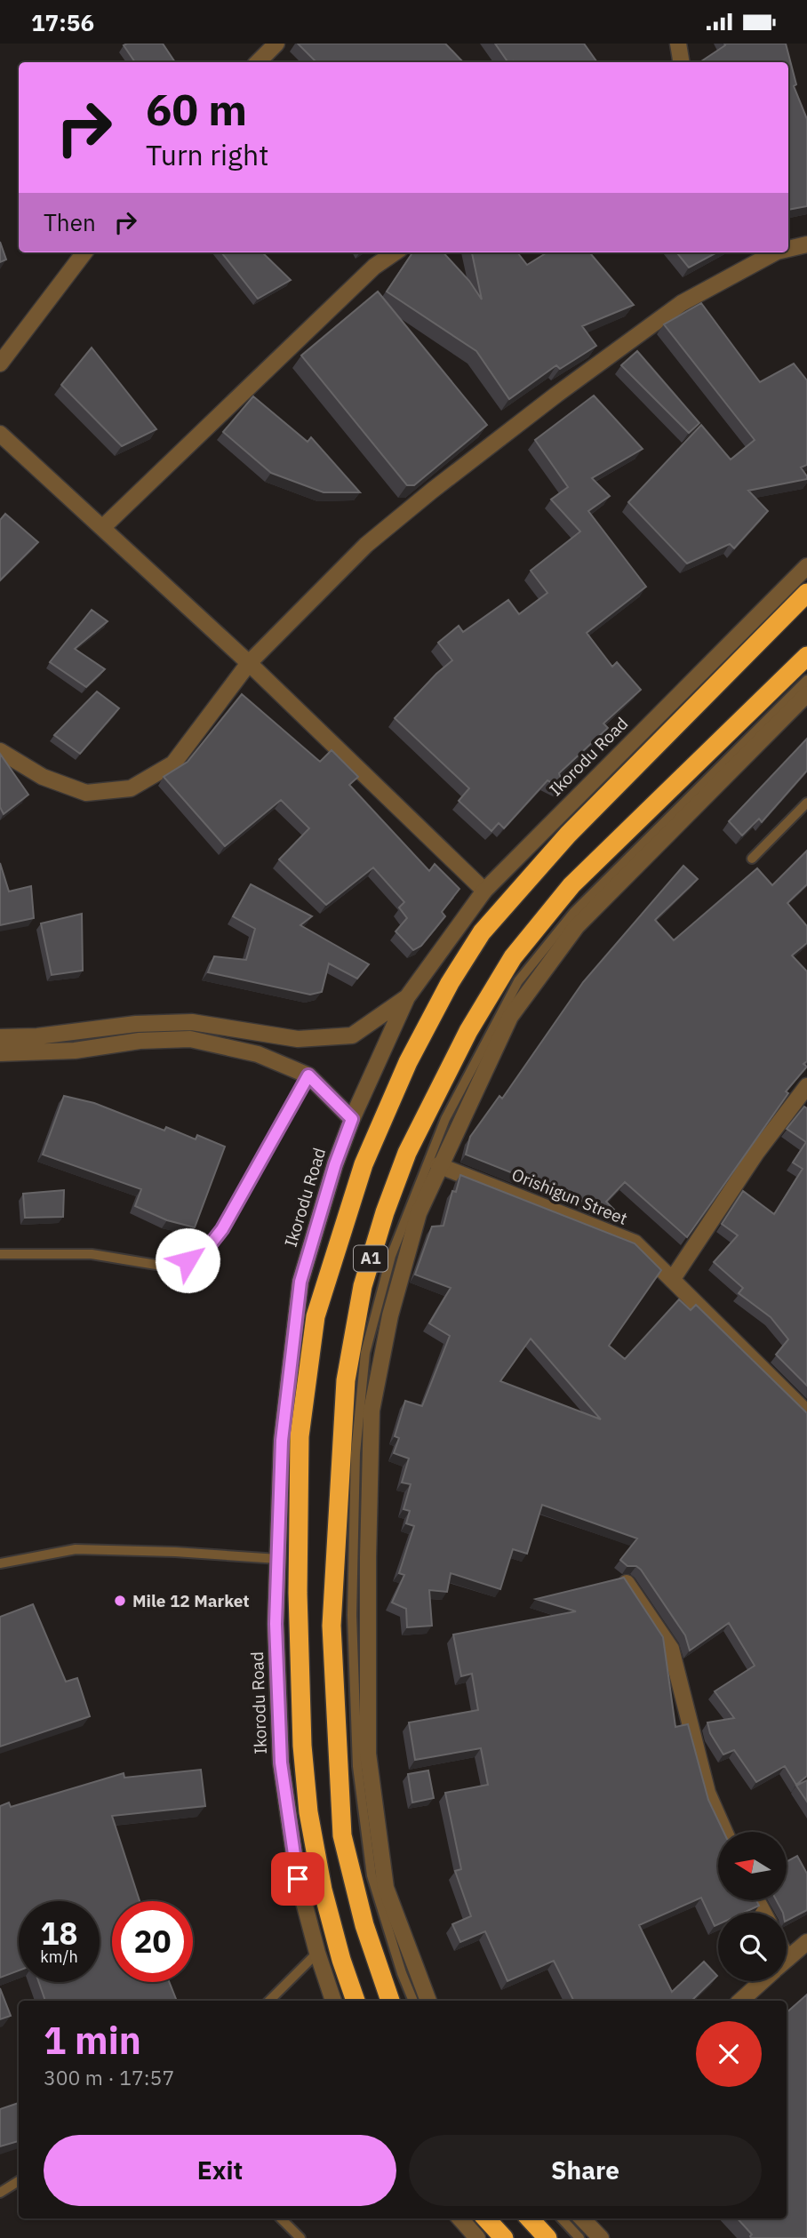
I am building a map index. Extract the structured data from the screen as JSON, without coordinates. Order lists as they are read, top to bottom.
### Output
{
  "streets": {
    "highway": ["A1"],
    "street": ["Ikorodu Road", "Orishigun Street"]
  },
  "places": ["Mile 12 Market"],
  "north": "left",
  "page": {
    "status": "17:56",
    "turn": ["60 m", "Turn right"],
    "then": "Then",
    "speed": "18 km/h",
    "limit": "20",
    "heading": ["1 min", "300 m · 17:57"],
    "buttons": ["Exit", "Share"]
  }
}
